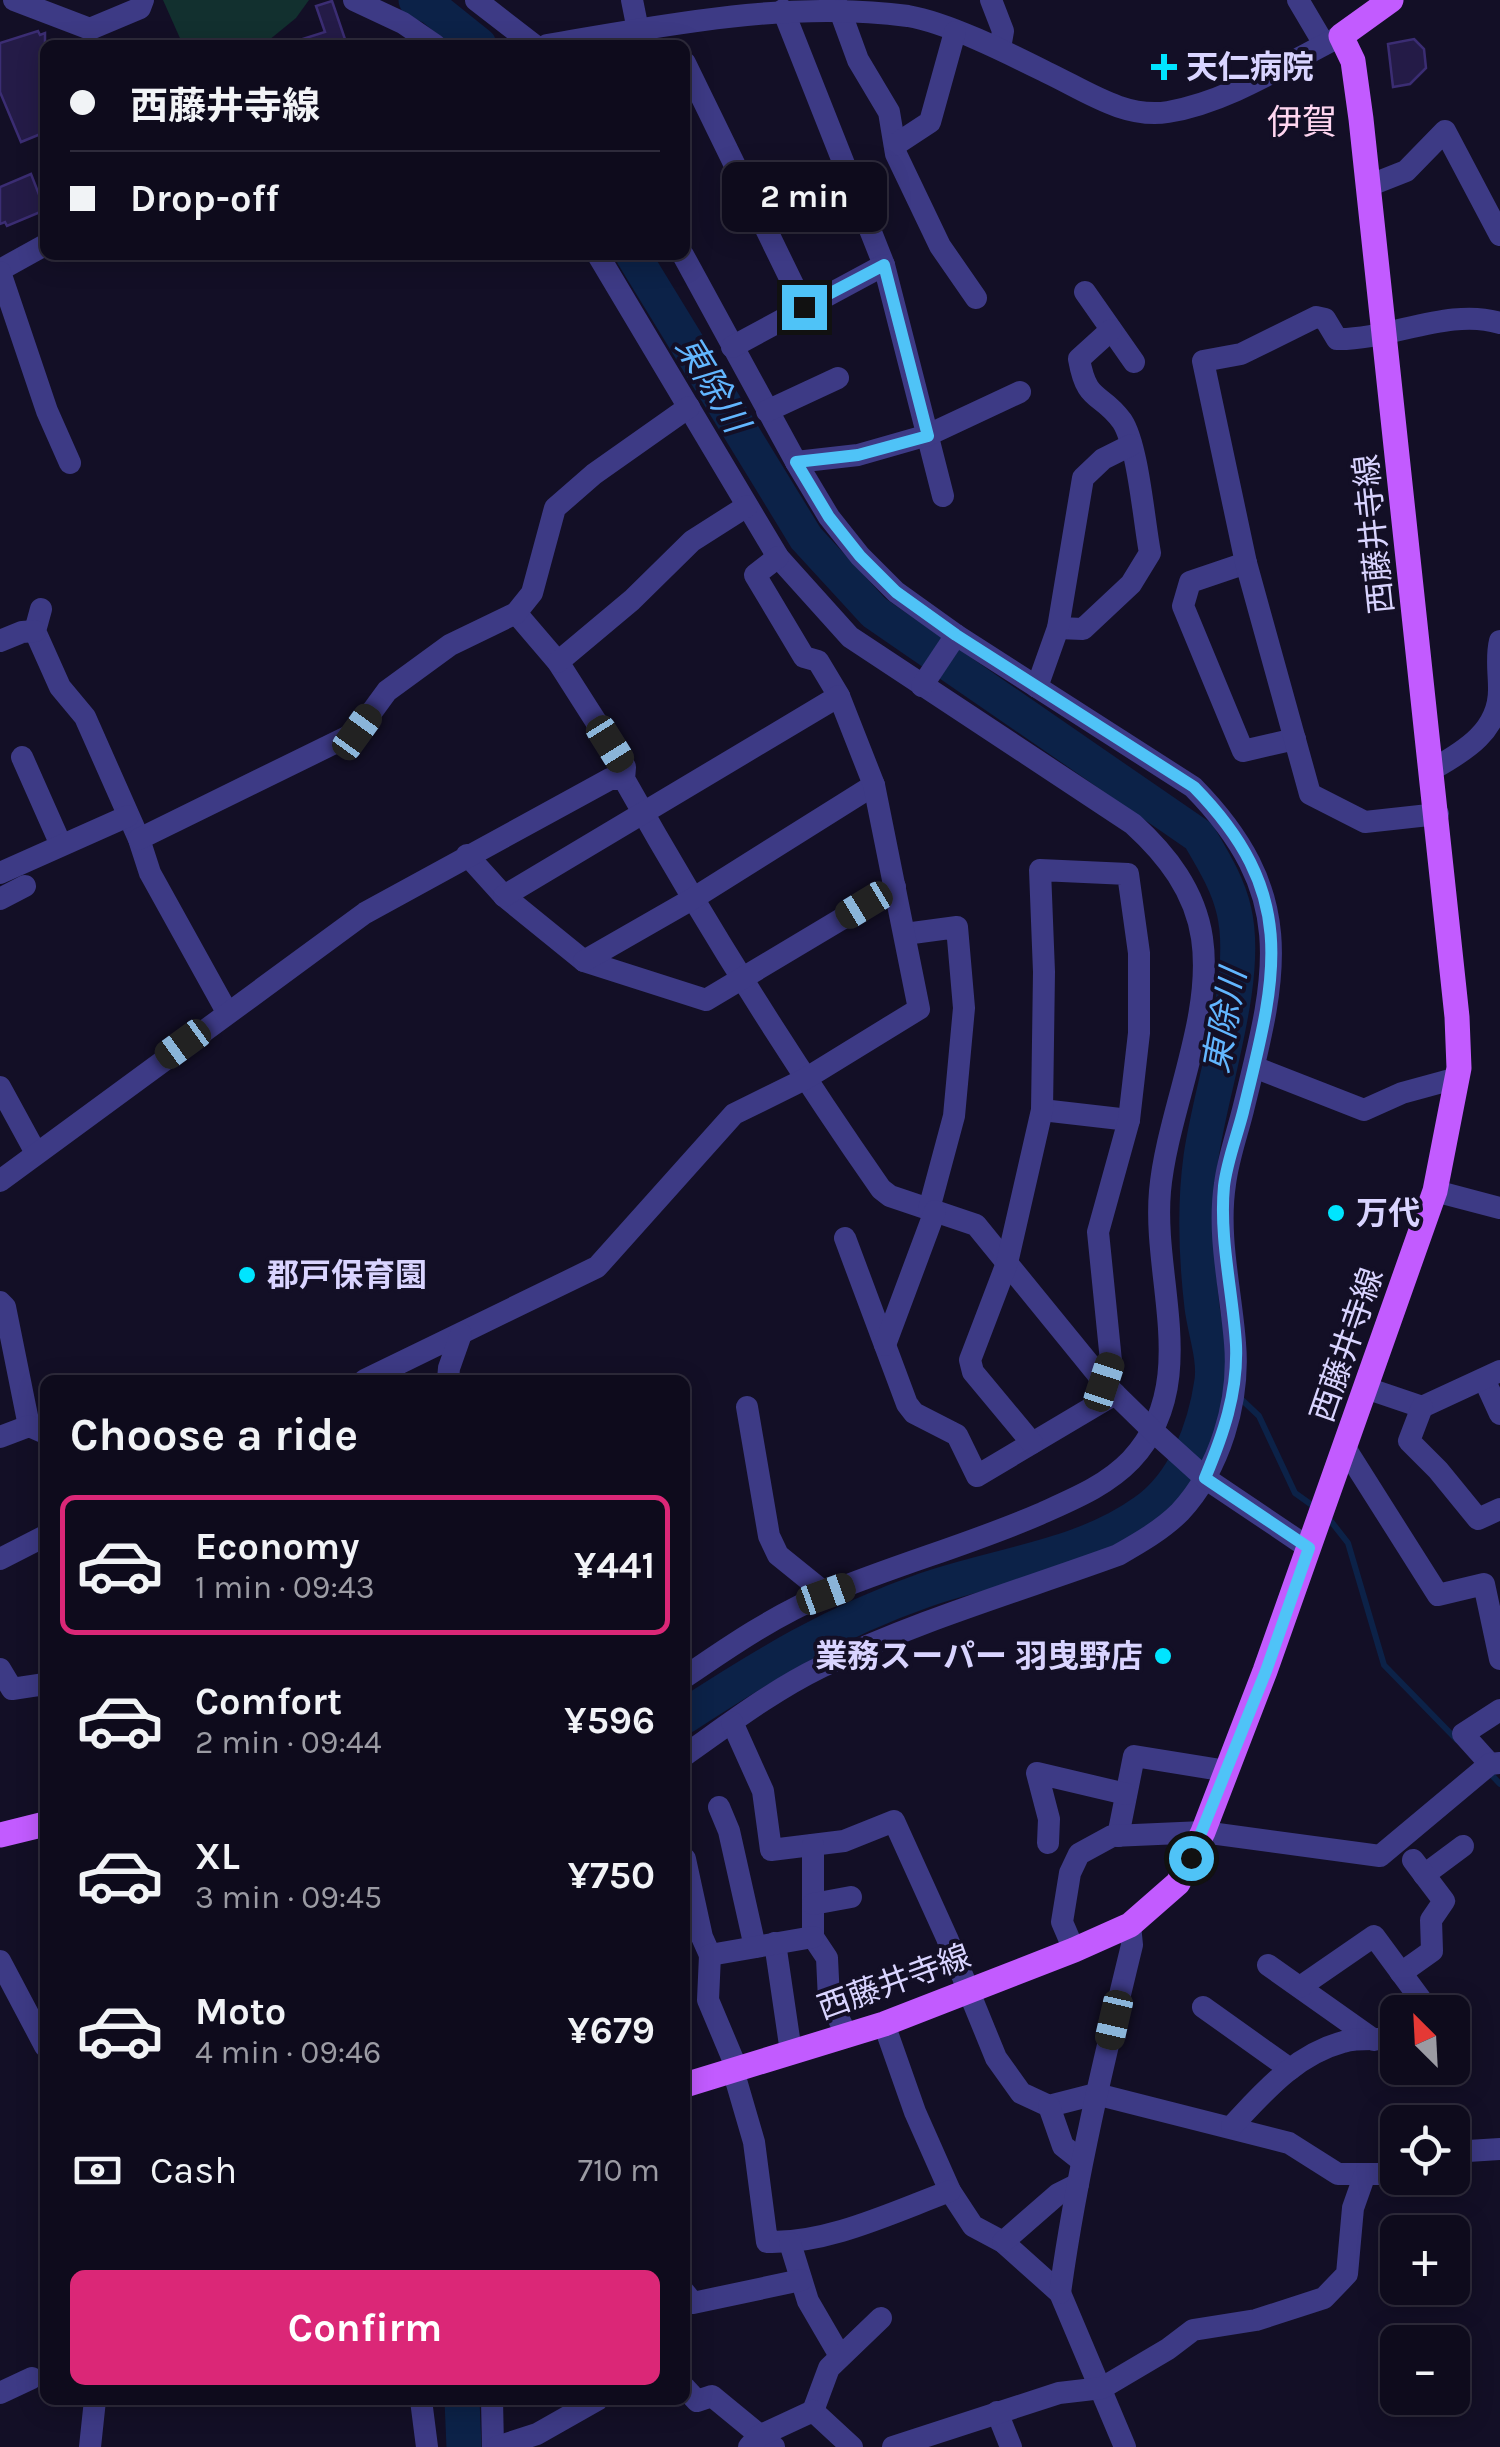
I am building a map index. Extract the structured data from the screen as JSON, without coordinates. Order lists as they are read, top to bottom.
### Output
{
  "streets": {
    "main road": ["西藤井寺線"]
  },
  "districts": ["伊賀"],
  "water": ["東除川"],
  "places": {
    "health": ["天仁病院"],
    "other": ["万代", "郡戸保育園", "業務スーパー 羽曳野店"]
  },
  "north": "top left",
  "page": {
    "banner": ["西藤井寺線", "Drop-off"],
    "bubble": "2 min",
    "heading": "Choose a ride",
    "list": [
      {
        "name": "Economy",
        "note": "1 min · 09:43",
        "value": "¥441"
      },
      {
        "name": "Comfort",
        "note": "2 min · 09:44",
        "value": "¥596"
      },
      {
        "name": "XL",
        "note": "3 min · 09:45",
        "value": "¥750"
      },
      {
        "name": "Moto",
        "note": "4 min · 09:46",
        "value": "¥679"
      }
    ],
    "map_buttons": ["+", "−"],
    "pay": ["Cash", "710 m"],
    "buttons": "Confirm"
  }
}
